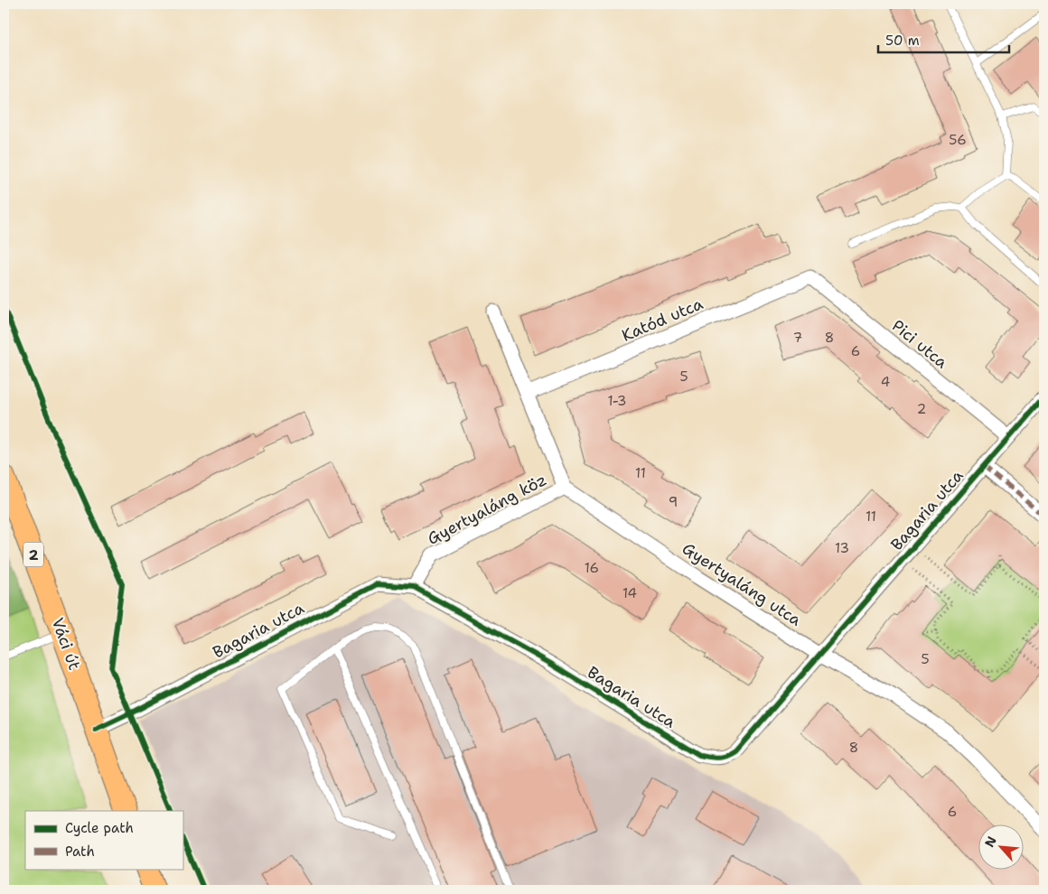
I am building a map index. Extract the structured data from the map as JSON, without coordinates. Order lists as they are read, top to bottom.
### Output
{
  "streets": {
    "main road": ["2", "Váci út"],
    "street": [
      "Katód utca",
      "Pici utca",
      "Gyertyaláng köz",
      "Bagaria utca",
      "Gyertyaláng utca"
    ]
  },
  "crossings": [
    ["Katód utca", "Pici utca"],
    ["Pici utca", "Bagaria utca"],
    ["Gyertyaláng köz", "Bagaria utca"],
    ["Gyertyaláng köz", "Gyertyaláng utca"],
    ["Bagaria utca", "Gyertyaláng utca"],
    ["Bagaria utca", "Váci út"]
  ],
  "house_numbers": [
    "56",
    "7",
    "8",
    "6",
    "5",
    "4",
    "1-3",
    "2",
    "11",
    "9",
    "11",
    "13",
    "16",
    "14",
    "5",
    "8",
    "6"
  ],
  "legend": ["Cycle path", "Path"],
  "scale_bar": "50 m",
  "north": "top left"
}
